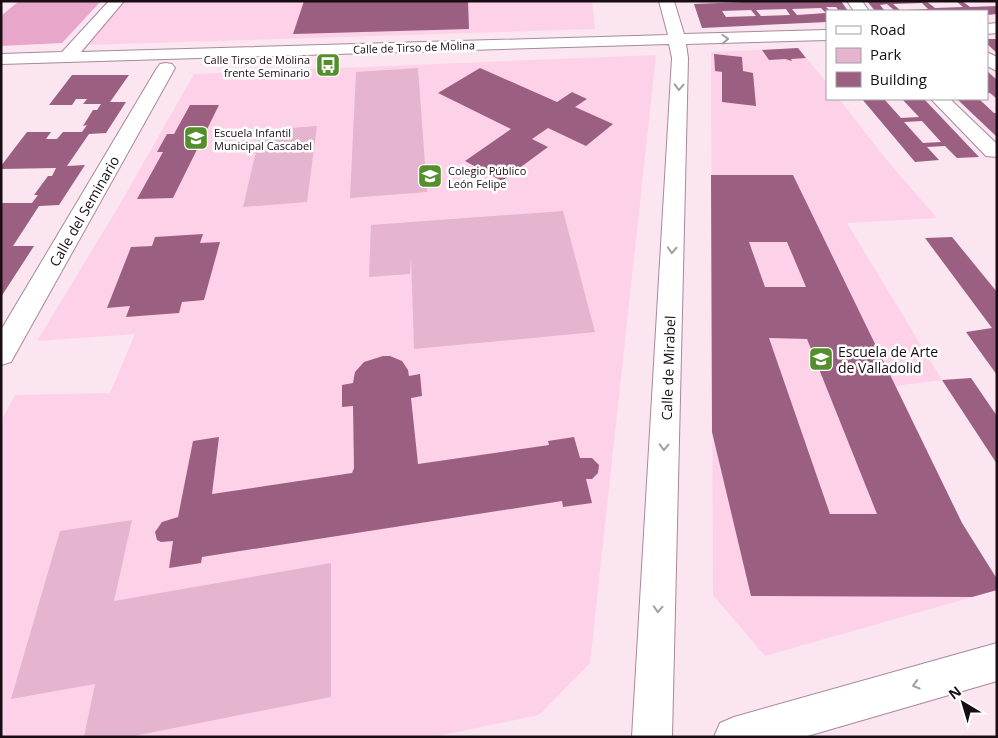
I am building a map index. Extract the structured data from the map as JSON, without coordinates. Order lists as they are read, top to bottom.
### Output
{
  "streets": {
    "street": ["Calle de Tirso de Molina", "Calle del Seminario", "Calle de Mirabel"]
  },
  "crossings": [
    ["Calle de Tirso de Molina", "Calle de Mirabel"]
  ],
  "one_way": ["Calle de Mirabel"],
  "places": {
    "bus stop": ["Calle Tirso de Molina frente Seminario"],
    "school or university": ["Escuela Infantil Municipal Cascabel", "Colegio Público León Felipe", "Escuela de Arte de Valladolid"]
  },
  "legend": ["Road", "Park", "Building"],
  "north": "top left"
}
